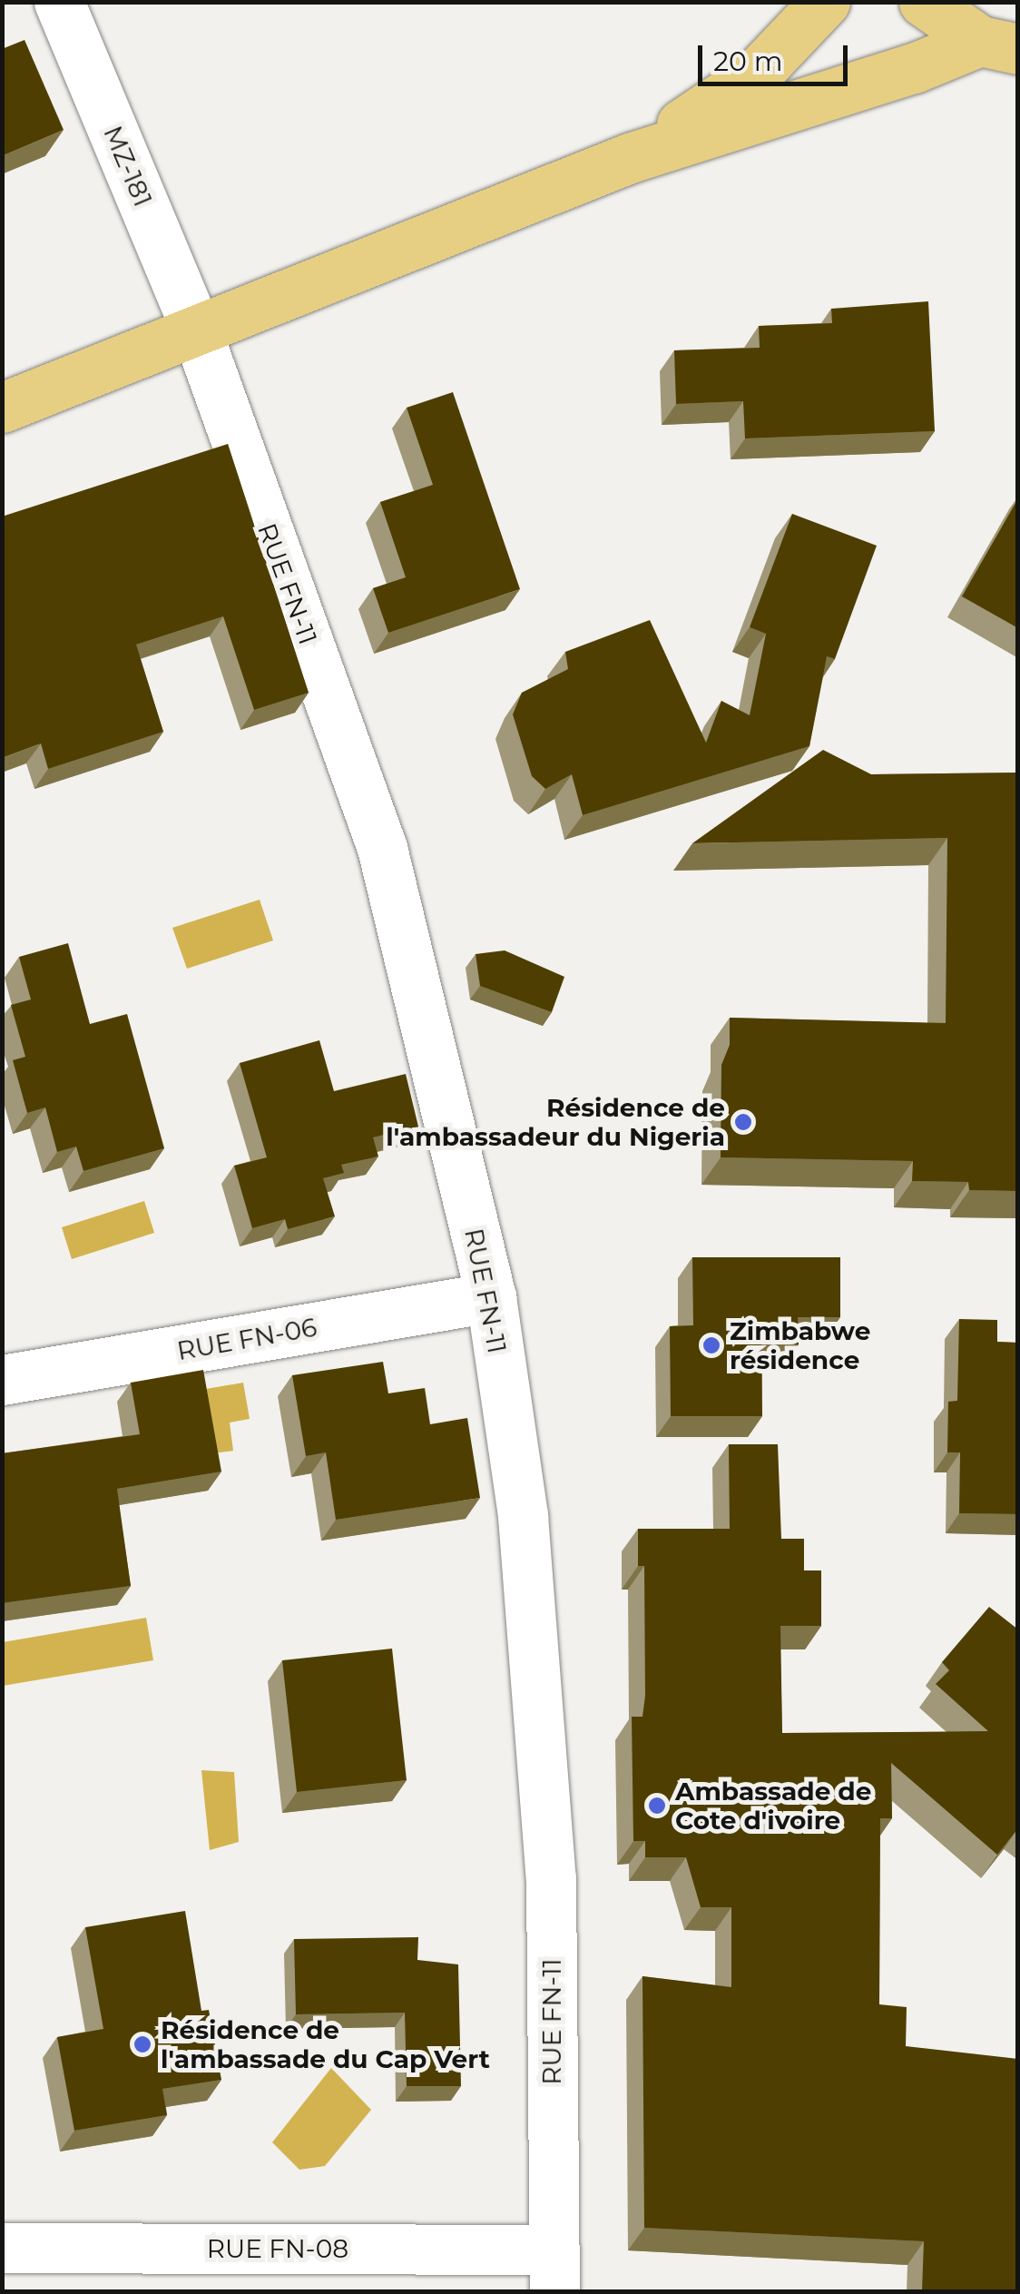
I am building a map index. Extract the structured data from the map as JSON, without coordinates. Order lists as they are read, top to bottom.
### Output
{
  "streets": {
    "street": [
      "MZ-181",
      "RUE FN-11",
      "RUE FN-06",
      "RUE FN-08"
    ]
  },
  "crossings": [
    ["MZ-181", "RUE FN-11"],
    ["RUE FN-11", "RUE FN-06"],
    ["RUE FN-11", "RUE FN-08"]
  ],
  "places": [
    "Résidence de l'ambassadeur du Nigeria",
    "Zimbabwe résidence",
    "Ambassade de Cote d'ivoire",
    "Résidence de l'ambassade du Cap Vert"
  ],
  "scale_bar": "20 m"
}
